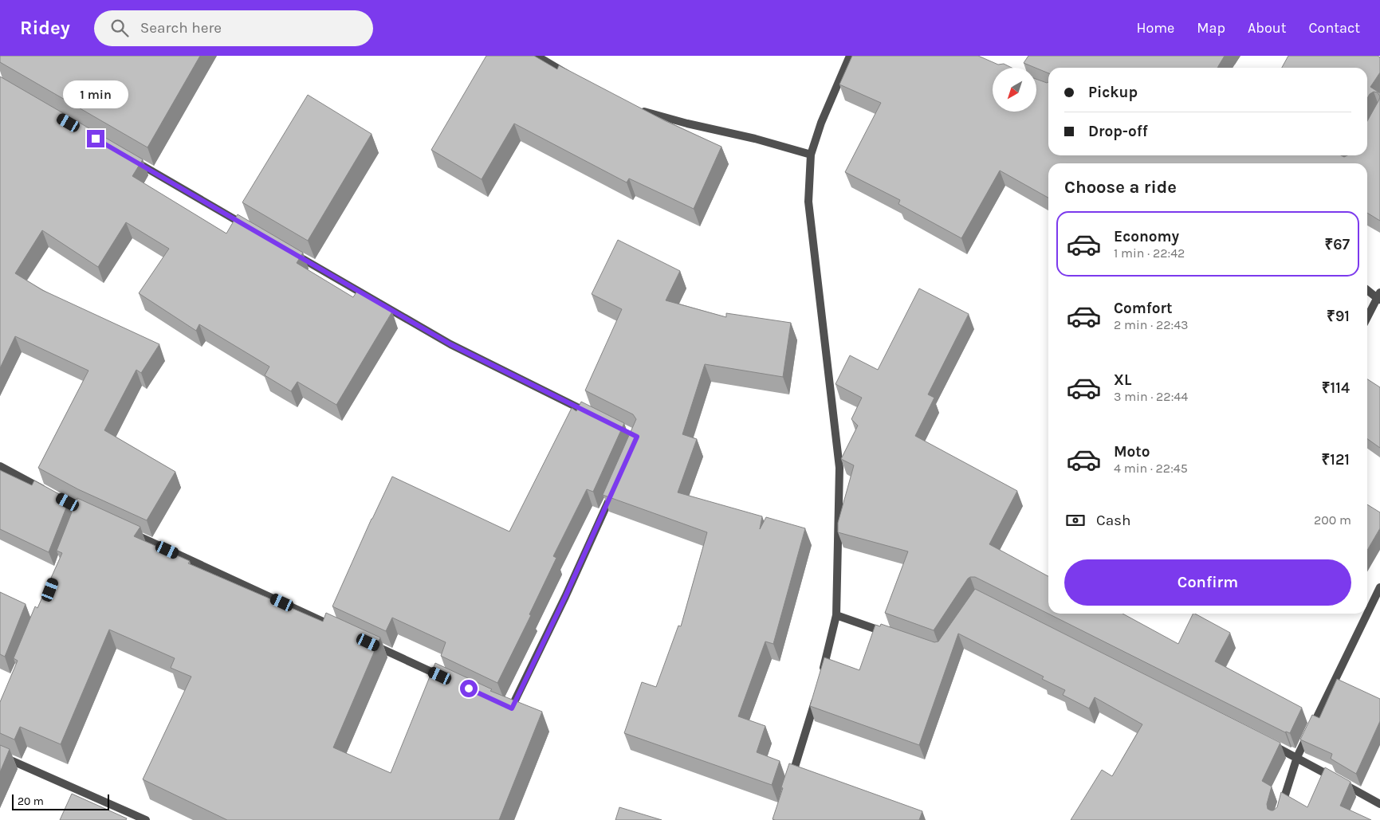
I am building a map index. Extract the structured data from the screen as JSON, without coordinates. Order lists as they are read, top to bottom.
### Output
{
  "scale_bar": "20 m",
  "north": "bottom left",
  "page": {
    "header": "Ridey",
    "search": "Search here",
    "nav": [
      "Home",
      "Map",
      "About",
      "Contact"
    ],
    "banner": ["Pickup", "Drop-off"],
    "bubble": "1 min",
    "heading": "Choose a ride",
    "list": [
      {
        "name": "Economy",
        "note": "1 min · 22:42",
        "value": "₹67"
      },
      {
        "name": "Comfort",
        "note": "2 min · 22:43",
        "value": "₹91"
      },
      {
        "name": "XL",
        "note": "3 min · 22:44",
        "value": "₹114"
      },
      {
        "name": "Moto",
        "note": "4 min · 22:45",
        "value": "₹121"
      }
    ],
    "pay": ["Cash", "200 m"],
    "buttons": "Confirm",
    "scale": "20 m"
  }
}
